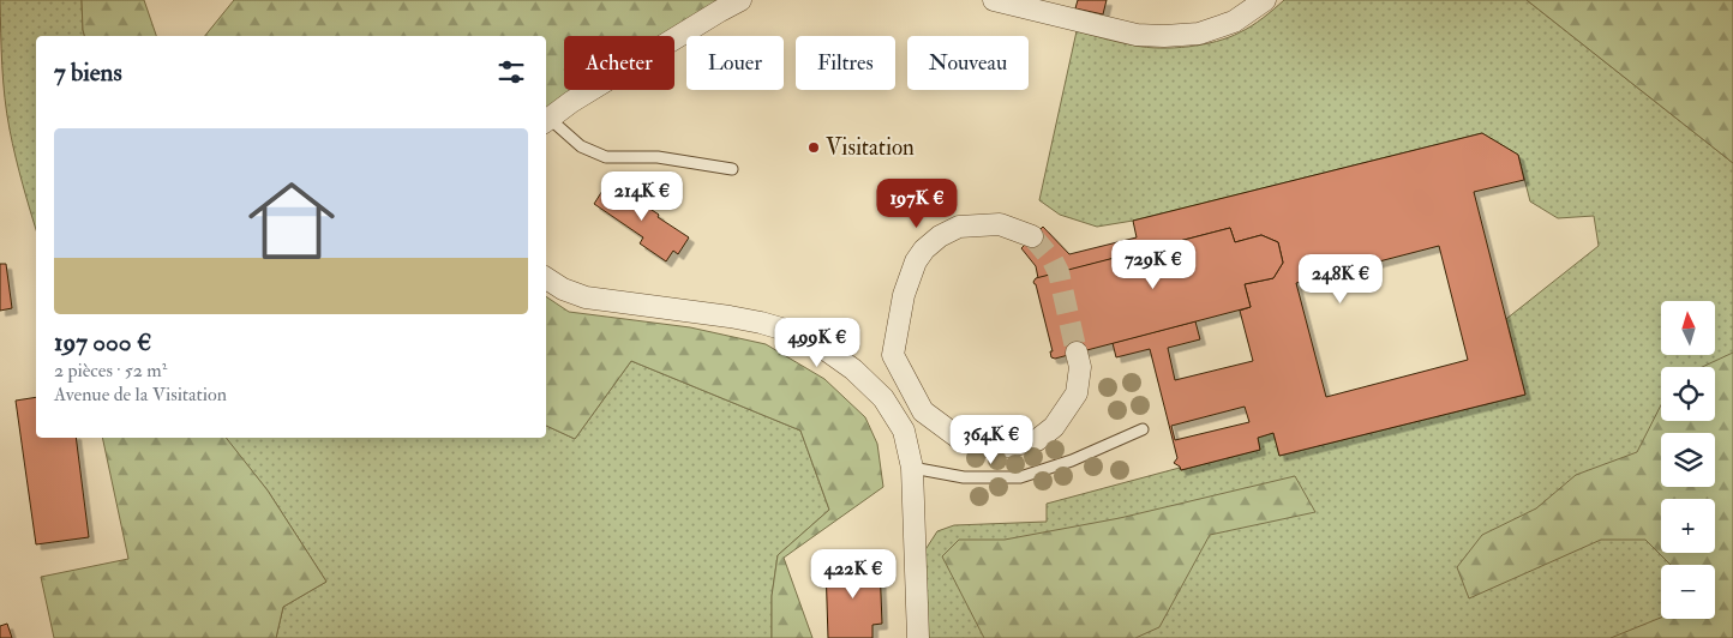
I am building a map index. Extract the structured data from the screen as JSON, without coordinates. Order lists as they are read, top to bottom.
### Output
{
  "places": ["Visitation"],
  "north": "top",
  "page": {
    "chip": [
      "Acheter",
      "Louer",
      "Filtres",
      "Nouveau"
    ],
    "heading": "7 biens",
    "list": [
      {
        "name": "197 000 €",
        "note": "2 pièces · 52 m² · Avenue de la Visitation"
      }
    ],
    "price": [
      "214K €",
      "197K €",
      "729K €",
      "248K €",
      "499K €",
      "364K €",
      "422K €"
    ],
    "map_buttons": ["+", "−"]
  }
}
